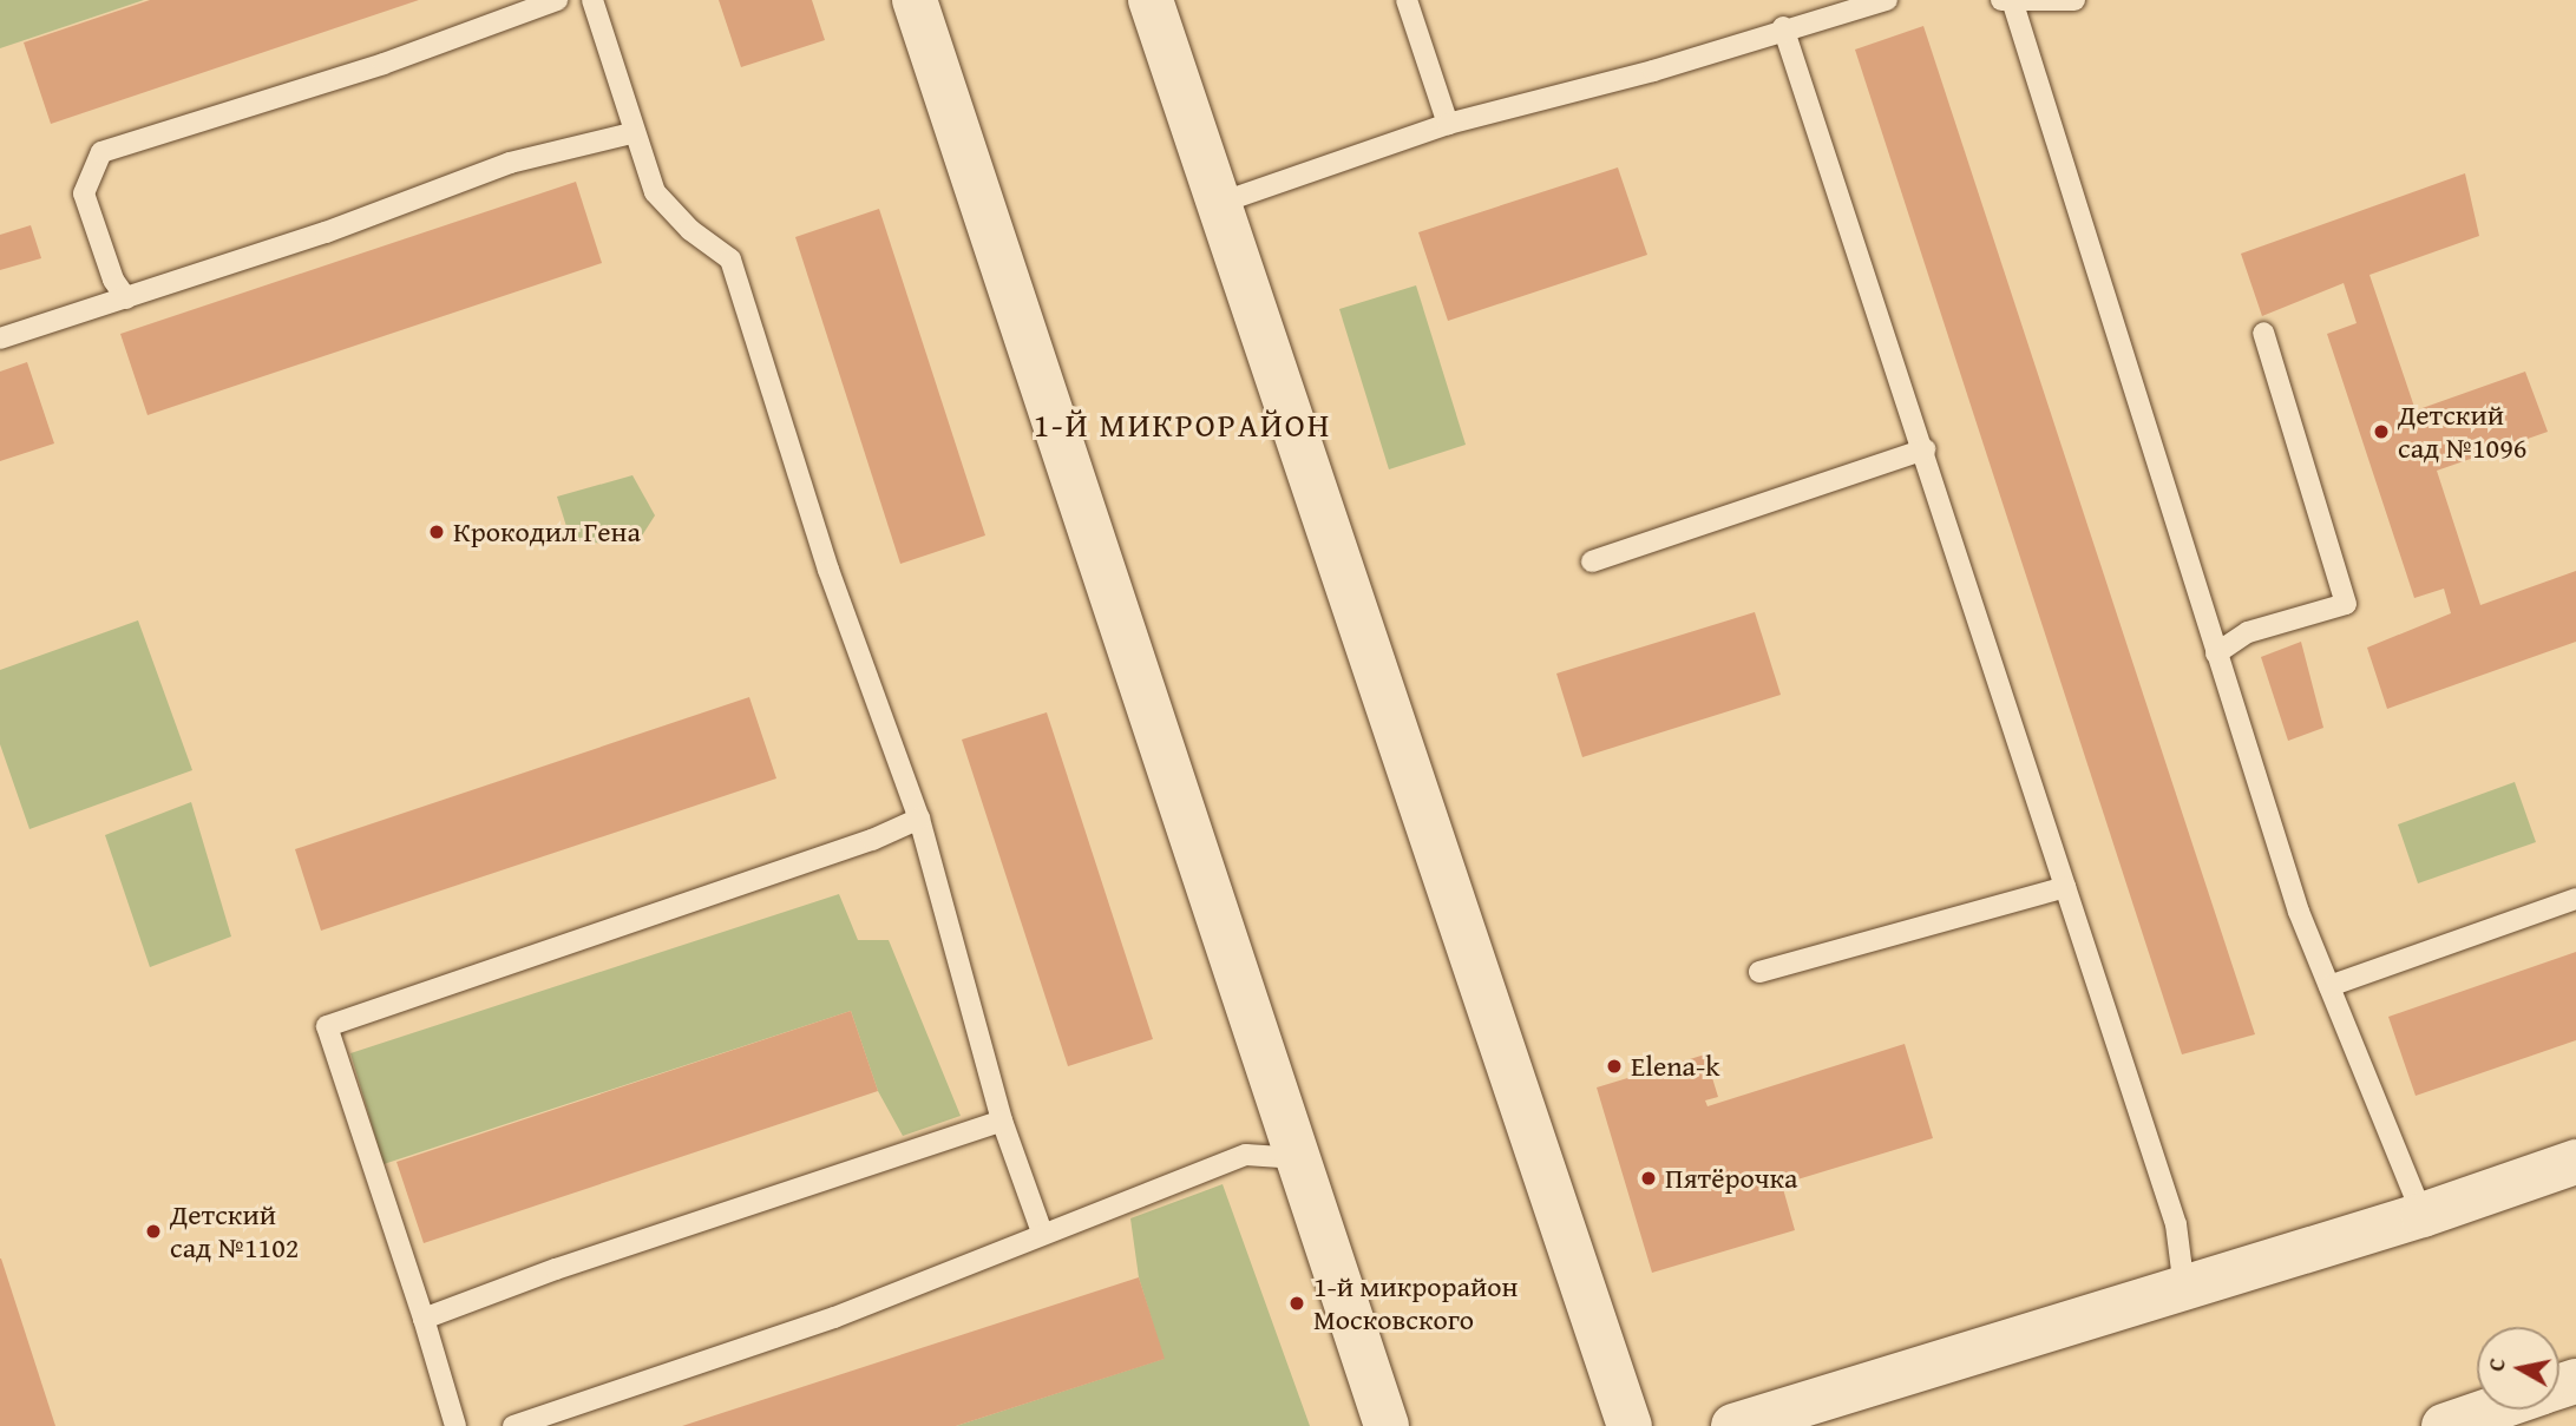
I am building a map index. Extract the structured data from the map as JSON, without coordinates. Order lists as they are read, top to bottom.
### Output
{
  "districts": ["1-Й МИКРОРАЙОН"],
  "places": [
    "Детский сад №1096",
    "Крокодил Гена",
    "Elena-k",
    "Пятёрочка",
    "Детский сад №1102",
    "1-й микрорайон Московского"
  ],
  "north": "left"
}
